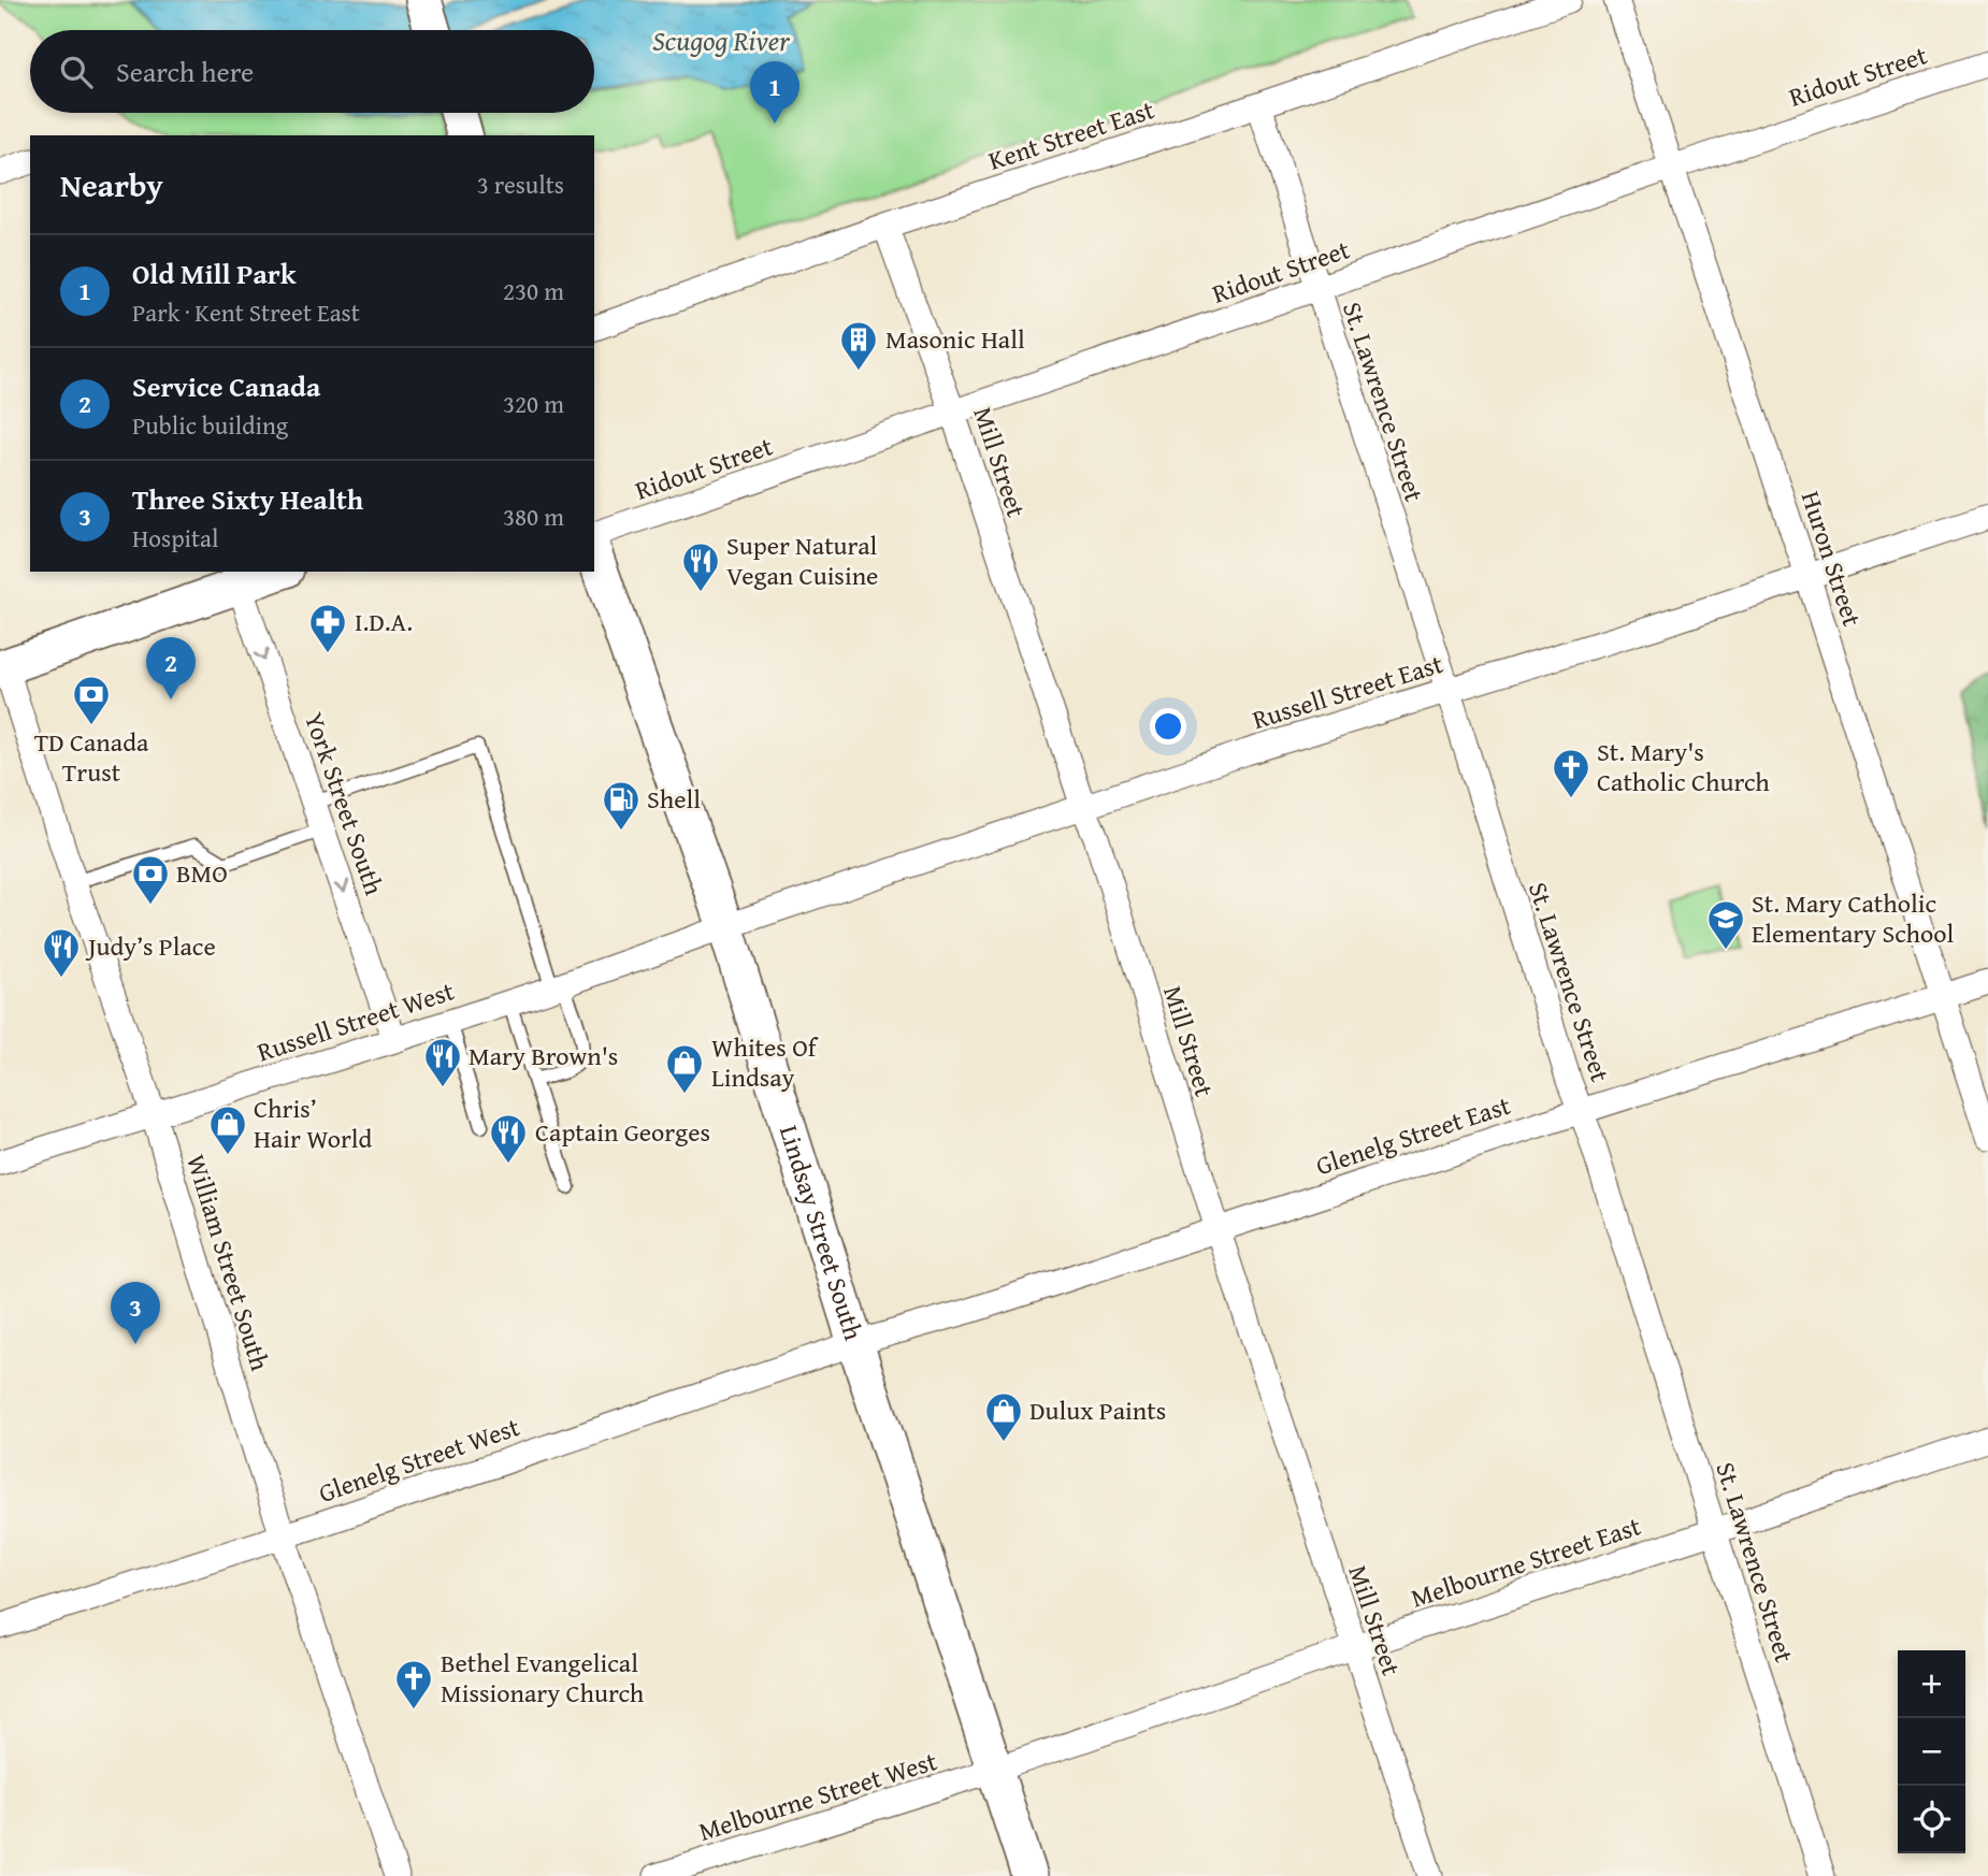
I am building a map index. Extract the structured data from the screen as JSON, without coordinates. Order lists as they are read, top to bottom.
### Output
{
  "streets": {
    "main road": ["Lindsay Street South"],
    "street": [
      "Ridout Street",
      "Kent Street East",
      "St. Lawrence Street",
      "Mill Street",
      "Huron Street",
      "Russell Street East",
      "York Street South",
      "Russell Street West",
      "Glenelg Street East",
      "William Street South",
      "Glenelg Street West",
      "Melbourne Street East",
      "Melbourne Street West"
    ]
  },
  "crossings": [
    ["Ridout Street", "St. Lawrence Street"],
    ["Ridout Street", "Mill Street"],
    ["Ridout Street", "Huron Street"],
    ["Kent Street East", "St. Lawrence Street"],
    ["Kent Street East", "Mill Street"],
    ["St. Lawrence Street", "Russell Street East"],
    ["St. Lawrence Street", "Glenelg Street East"],
    ["St. Lawrence Street", "Melbourne Street East"],
    ["Mill Street", "Russell Street East"],
    ["Mill Street", "Glenelg Street East"],
    ["Mill Street", "Melbourne Street East"],
    ["Huron Street", "Russell Street East"],
    ["Huron Street", "Glenelg Street East"],
    ["Russell Street East", "Russell Street West"],
    ["Russell Street East", "Lindsay Street South"],
    ["York Street South", "Russell Street West"],
    ["Russell Street West", "Lindsay Street South"],
    ["Russell Street West", "William Street South"],
    ["Glenelg Street East", "Lindsay Street South"],
    ["Glenelg Street East", "Glenelg Street West"],
    ["Lindsay Street South", "Glenelg Street West"],
    ["Lindsay Street South", "Melbourne Street East"],
    ["Lindsay Street South", "Melbourne Street West"],
    ["William Street South", "Glenelg Street West"],
    ["Melbourne Street East", "Melbourne Street West"]
  ],
  "one_way": ["York Street South"],
  "water": ["Scugog River"],
  "places": {
    "building": ["Masonic Hall"],
    "restaurant": [
      "Super Natural Vegan Cuisine",
      "Judy’s Place",
      "Mary Brown's",
      "Captain Georges"
    ],
    "pharmacy": ["I.D.A."],
    "bank": ["TD Canada Trust", "BMO"],
    "church": ["St. Mary's Catholic Church", "Bethel Evangelical Missionary Church"],
    "fuel station": ["Shell"],
    "school or university": ["St. Mary Catholic Elementary School"],
    "shop": ["Whites Of Lindsay", "Chris’ Hair World", "Dulux Paints"]
  },
  "page": {
    "search": "Search here",
    "pins": ["1", "2", "3"],
    "heading": ["Nearby", "3 results"],
    "list": [
      {
        "mark": "1",
        "name": "Old Mill Park",
        "note": "Park · Kent Street East",
        "value": "230 m"
      },
      {
        "mark": "2",
        "name": "Service Canada",
        "note": "Public building",
        "value": "320 m"
      },
      {
        "mark": "3",
        "name": "Three Sixty Health",
        "note": "Hospital",
        "value": "380 m"
      }
    ],
    "map_buttons": ["+", "−"]
  }
}
